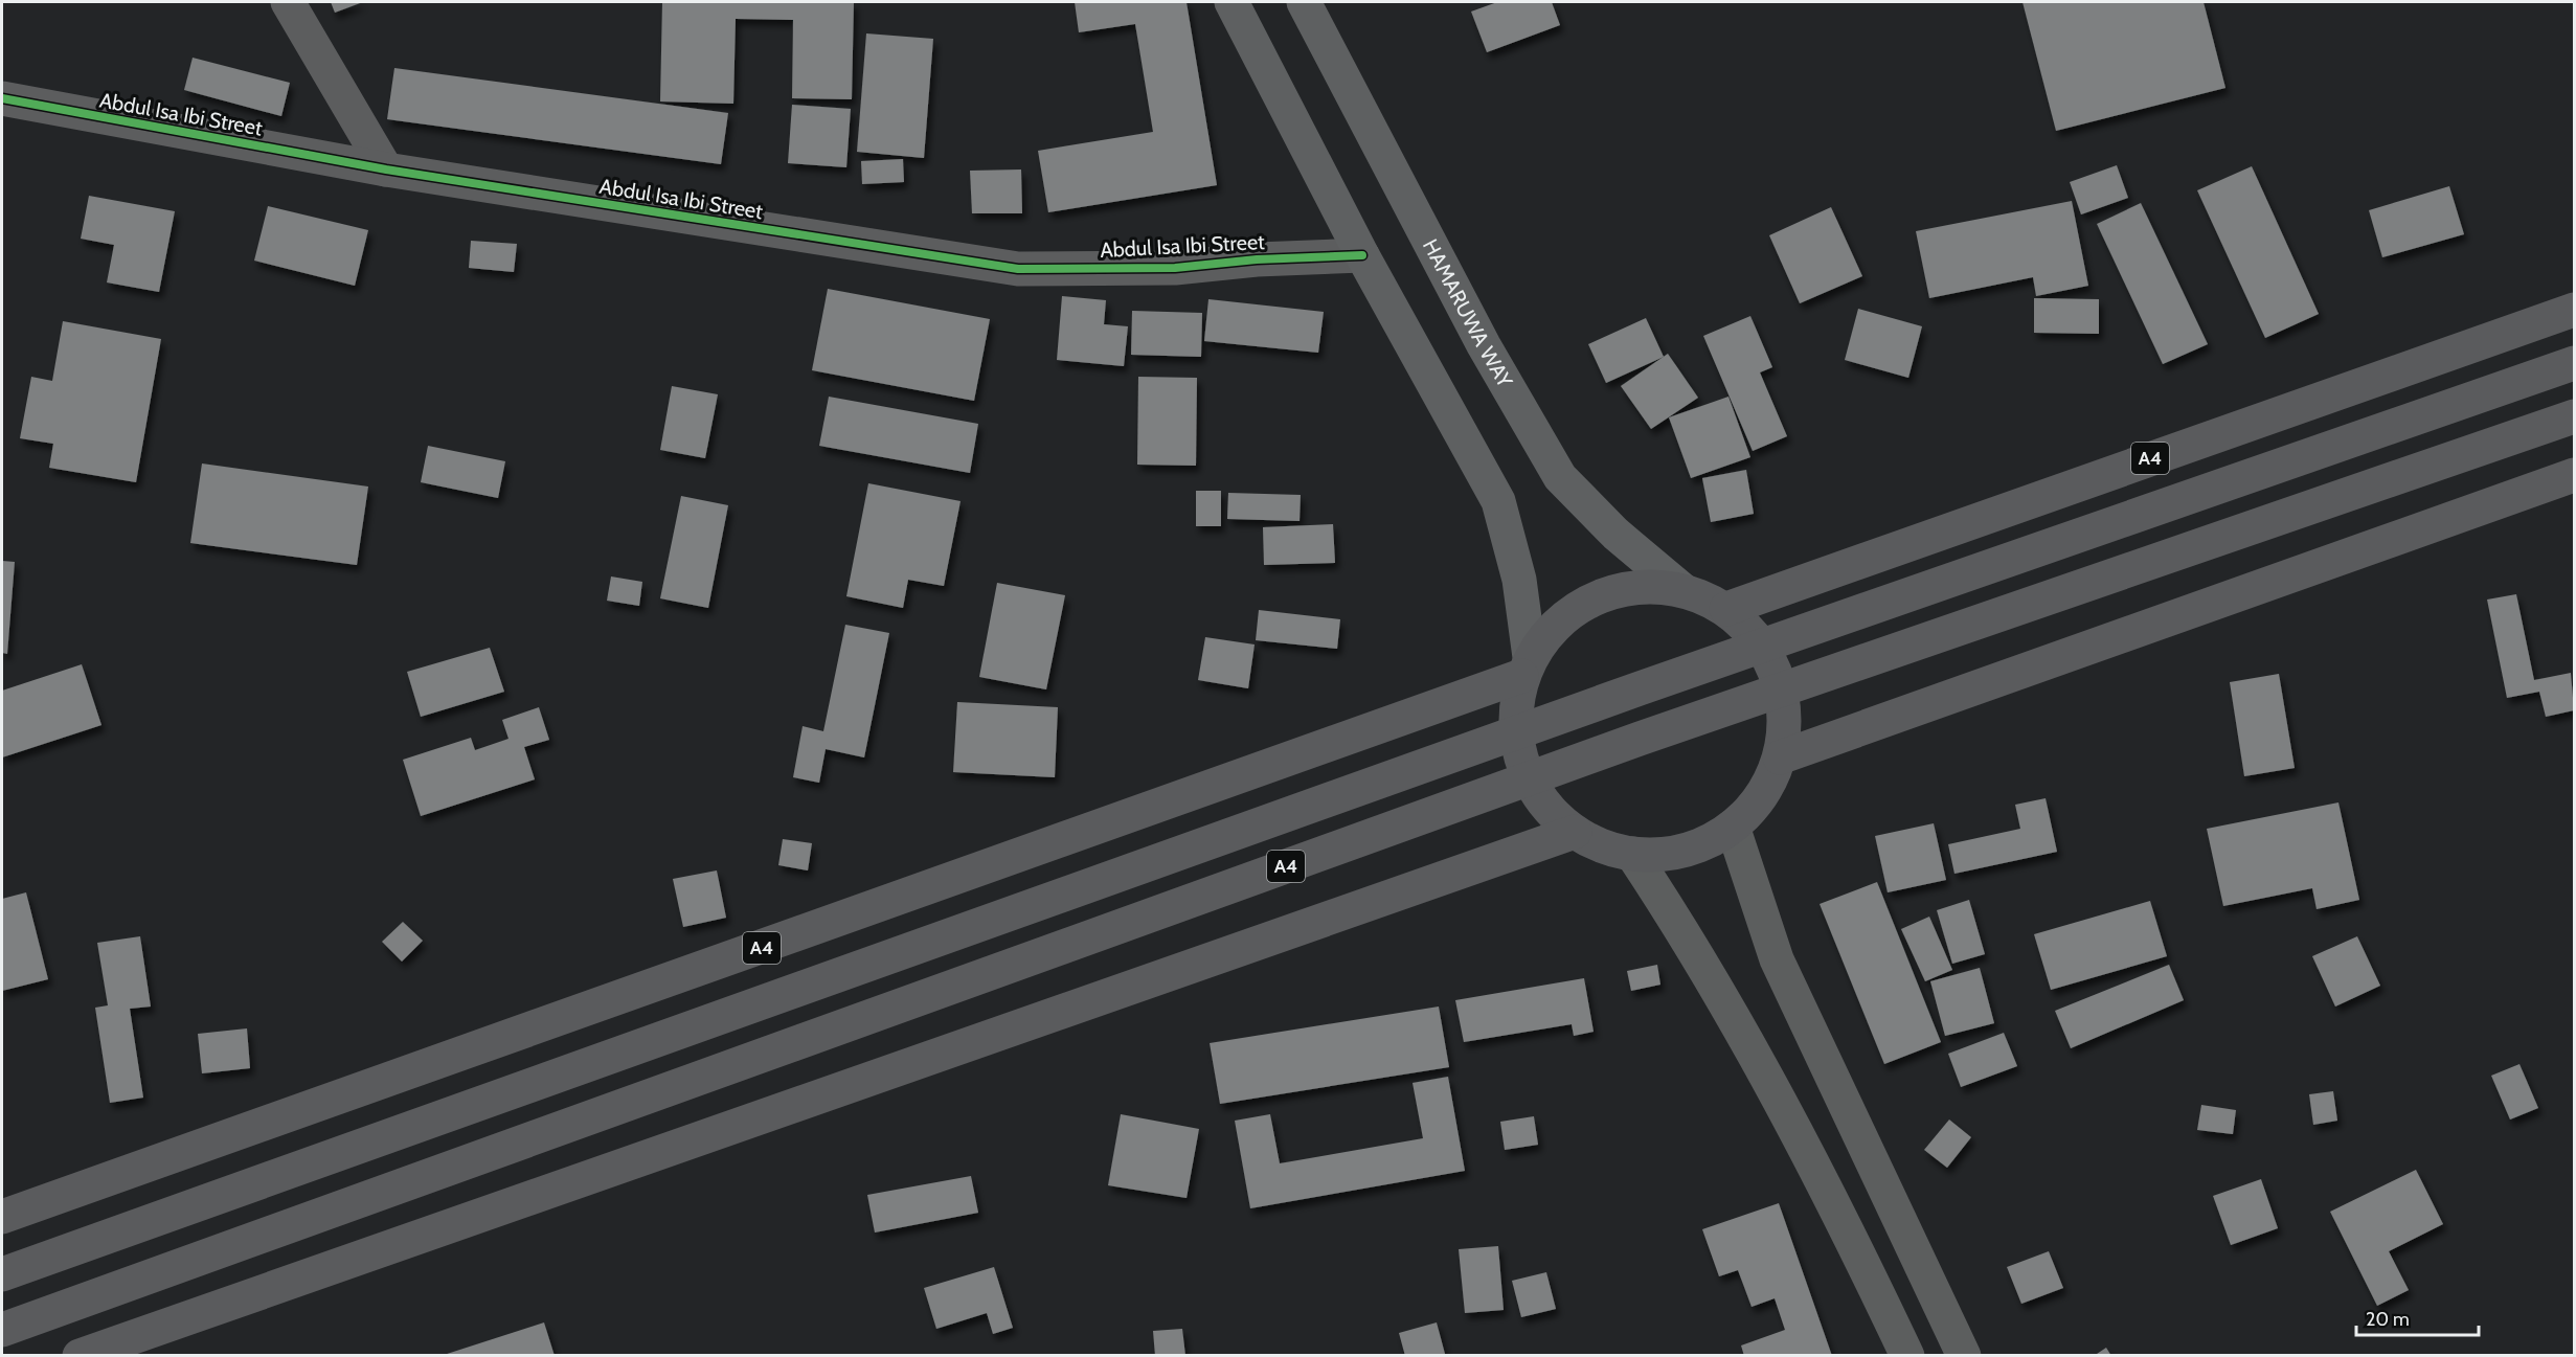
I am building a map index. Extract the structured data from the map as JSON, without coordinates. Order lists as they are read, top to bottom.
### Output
{
  "streets": {
    "highway": ["A4"],
    "main road": ["HAMARUWA WAY"],
    "street": ["Abdul Isa Ibi Street"]
  },
  "crossings": [
    ["HAMARUWA WAY", "A4"]
  ],
  "scale_bar": "20 m"
}
